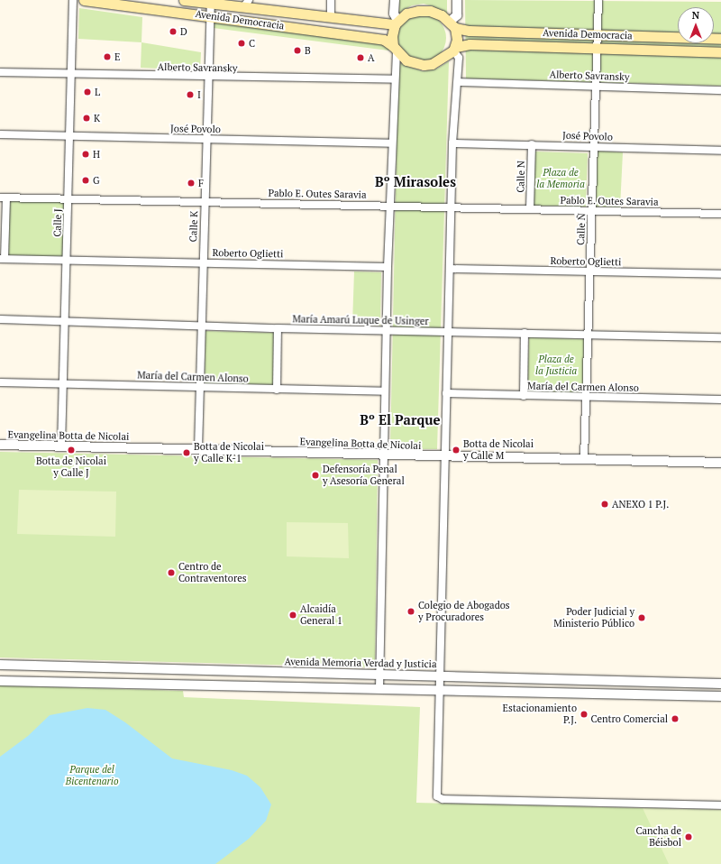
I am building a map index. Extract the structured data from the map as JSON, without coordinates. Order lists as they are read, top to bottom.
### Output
{
  "streets": {
    "main road": ["Avenida Democracia"],
    "street": [
      "Alberto Savransky",
      "José Povolo",
      "Calle N",
      "Pablo E. Outes Saravia",
      "Calle J",
      "Calle K",
      "Calle Ñ",
      "Roberto Oglietti",
      "María Amarú Luque de Usinger",
      "María del Carmen Alonso",
      "Evangelina Botta de Nicolai",
      "Avenida Memoria Verdad y Justicia"
    ]
  },
  "crossings": [
    ["Avenida Democracia", "Calle K"],
    ["Avenida Democracia", "Calle Ñ"],
    ["Alberto Savransky", "Calle J"],
    ["Alberto Savransky", "Calle K"],
    ["Alberto Savransky", "Calle Ñ"],
    ["José Povolo", "Calle N"],
    ["José Povolo", "Calle J"],
    ["José Povolo", "Calle K"],
    ["José Povolo", "Calle Ñ"],
    ["Calle N", "Pablo E. Outes Saravia"],
    ["Pablo E. Outes Saravia", "Calle J"],
    ["Pablo E. Outes Saravia", "Calle K"],
    ["Pablo E. Outes Saravia", "Calle Ñ"],
    ["Calle J", "Roberto Oglietti"],
    ["Calle J", "María Amarú Luque de Usinger"],
    ["Calle J", "María del Carmen Alonso"],
    ["Calle J", "Evangelina Botta de Nicolai"],
    ["Calle K", "Roberto Oglietti"],
    ["Calle K", "María Amarú Luque de Usinger"],
    ["Calle K", "María del Carmen Alonso"],
    ["Calle K", "Evangelina Botta de Nicolai"],
    ["Calle Ñ", "Roberto Oglietti"],
    ["Calle Ñ", "María Amarú Luque de Usinger"],
    ["Calle Ñ", "María del Carmen Alonso"],
    ["Calle Ñ", "Evangelina Botta de Nicolai"]
  ],
  "districts": ["Bº Mirasoles", "Bº El Parque"],
  "parks": ["Plaza de la Memoria", "Plaza de la Justicia", "Parque del Bicentenario"],
  "places": [
    "D",
    "C",
    "B",
    "E",
    "A",
    "L",
    "I",
    "K",
    "H",
    "G",
    "F",
    "Botta de Nicolai y Calle J",
    "Botta de Nicolai y Calle M",
    "Botta de Nicolai y Calle K-1",
    "Defensoría Penal y Asesoría General",
    "ANEXO 1 P.J.",
    "Centro de Contraventores",
    "Colegio de Abogados y Procuradores",
    "Alcaidía General 1",
    "Poder Judicial y Ministerio Público",
    "Estacionamiento P.J.",
    "Centro Comercial",
    "Cancha de Béisbol"
  ],
  "north": "top"
}
